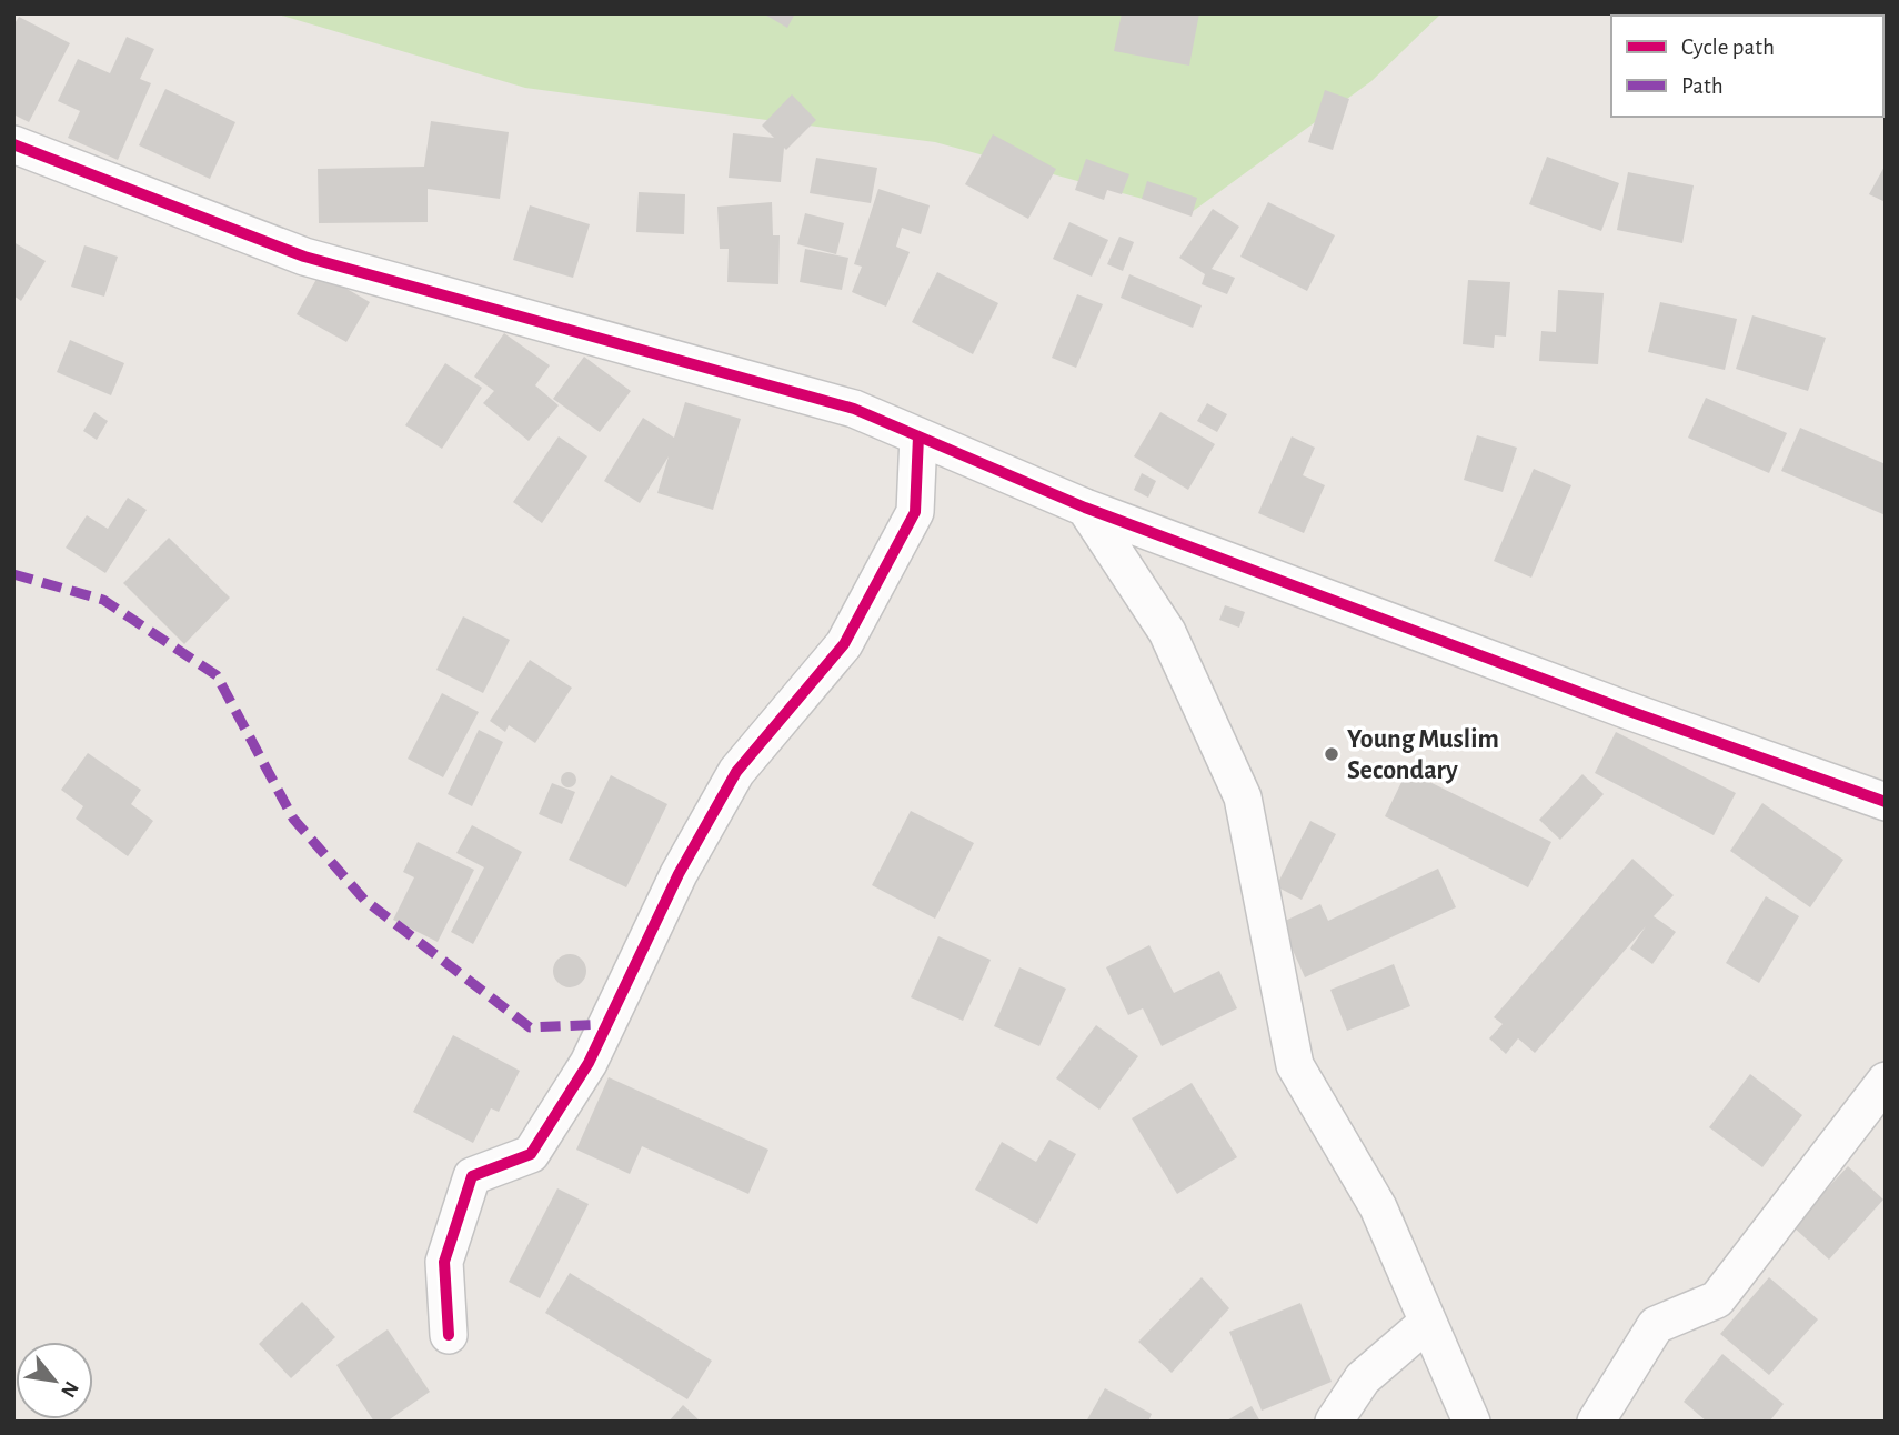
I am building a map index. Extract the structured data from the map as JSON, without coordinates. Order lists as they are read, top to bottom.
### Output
{
  "places": ["Young Muslim Secondary"],
  "legend": ["Cycle path", "Path"],
  "north": "bottom right"
}
